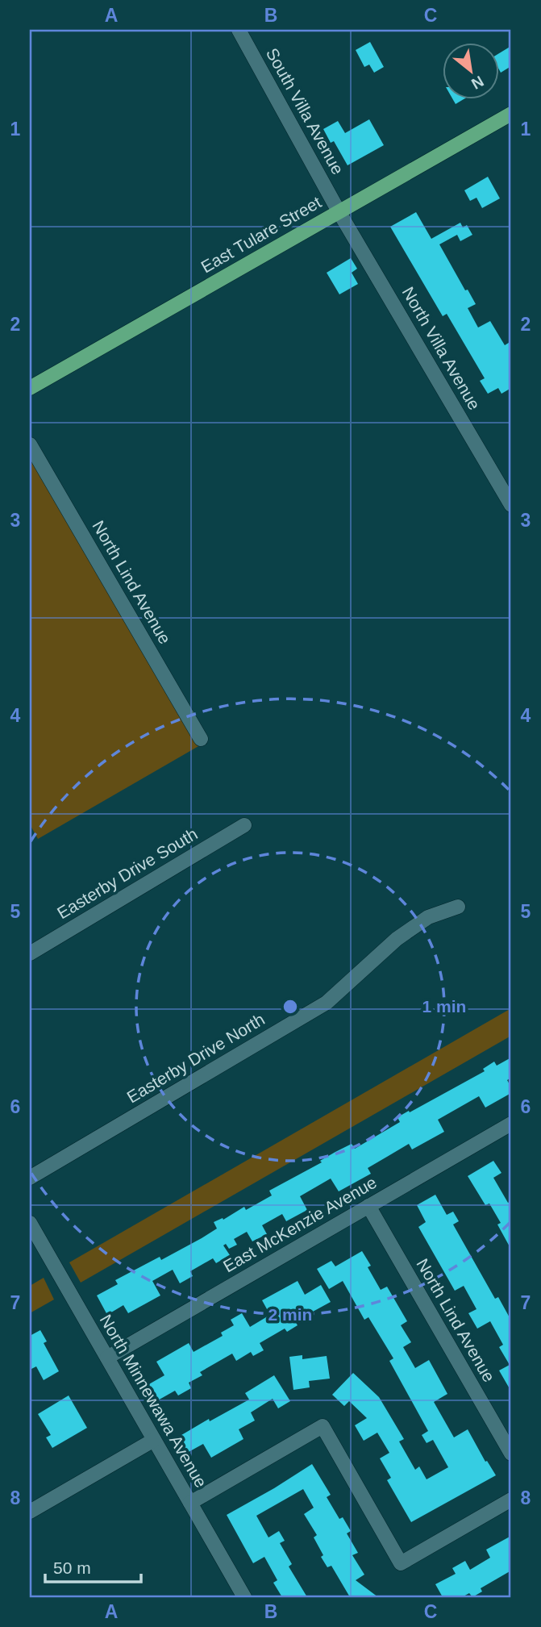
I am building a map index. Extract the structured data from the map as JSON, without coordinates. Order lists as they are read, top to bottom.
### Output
{
  "streets": {
    "main road": ["East Tulare Street"],
    "street": [
      "South Villa Avenue",
      "North Villa Avenue",
      "North Lind Avenue",
      "Easterby Drive South",
      "Easterby Drive North",
      "East McKenzie Avenue",
      "North Minnewawa Avenue"
    ]
  },
  "crossings": [
    ["South Villa Avenue", "East Tulare Street"],
    ["South Villa Avenue", "North Villa Avenue"],
    ["East Tulare Street", "North Villa Avenue"],
    ["North Lind Avenue", "East McKenzie Avenue"],
    ["East McKenzie Avenue", "North Minnewawa Avenue"]
  ],
  "scale_bar": "50 m",
  "north": "bottom right",
  "grid": {
    "columns": ["A", "B", "C"],
    "rows": [
      "1",
      "2",
      "3",
      "4",
      "5",
      "6",
      "7",
      "8"
    ]
  },
  "rings": ["1 min", "2 min"]
}
